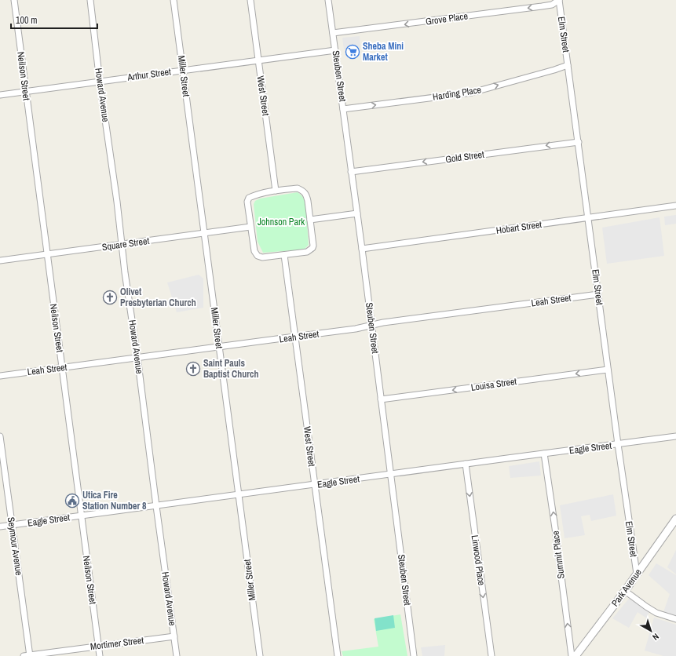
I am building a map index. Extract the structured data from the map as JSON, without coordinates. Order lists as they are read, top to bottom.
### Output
{
  "streets": {
    "street": [
      "Grove Place",
      "Elm Street",
      "Arthur Street",
      "Neilson Street",
      "Miller Street",
      "Steuben Street",
      "Harding Place",
      "Howard Avenue",
      "West Street",
      "Gold Street",
      "Hobart Street",
      "Square Street",
      "Leah Street",
      "Louisa Street",
      "Eagle Street",
      "Seymour Avenue",
      "Summit Place",
      "Linwood Place",
      "Park Avenue",
      "Mortimer Street"
    ]
  },
  "crossings": [
    ["Grove Place", "Elm Street"],
    ["Grove Place", "Steuben Street"],
    ["Elm Street", "Harding Place"],
    ["Elm Street", "Gold Street"],
    ["Elm Street", "Hobart Street"],
    ["Elm Street", "Leah Street"],
    ["Elm Street", "Louisa Street"],
    ["Elm Street", "Eagle Street"],
    ["Elm Street", "Park Avenue"],
    ["Arthur Street", "Neilson Street"],
    ["Arthur Street", "Miller Street"],
    ["Arthur Street", "Steuben Street"],
    ["Arthur Street", "Howard Avenue"],
    ["Arthur Street", "West Street"],
    ["Neilson Street", "Square Street"],
    ["Neilson Street", "Leah Street"],
    ["Neilson Street", "Eagle Street"],
    ["Neilson Street", "Mortimer Street"],
    ["Miller Street", "Square Street"],
    ["Miller Street", "Leah Street"],
    ["Miller Street", "Eagle Street"],
    ["Steuben Street", "Harding Place"],
    ["Steuben Street", "Gold Street"],
    ["Steuben Street", "Hobart Street"],
    ["Steuben Street", "Leah Street"],
    ["Steuben Street", "Louisa Street"],
    ["Steuben Street", "Eagle Street"],
    ["Howard Avenue", "Square Street"],
    ["Howard Avenue", "Leah Street"],
    ["Howard Avenue", "Eagle Street"],
    ["Howard Avenue", "Mortimer Street"],
    ["West Street", "Square Street"],
    ["West Street", "Leah Street"],
    ["West Street", "Eagle Street"],
    ["Eagle Street", "Seymour Avenue"],
    ["Eagle Street", "Summit Place"],
    ["Eagle Street", "Linwood Place"],
    ["Seymour Avenue", "Mortimer Street"]
  ],
  "one_way": [
    "Grove Place",
    "Harding Place",
    "Gold Street",
    "Louisa Street",
    "Summit Place",
    "Linwood Place"
  ],
  "parks": ["Johnson Park"],
  "places": {
    "supermarket": ["Sheba Mini Market"],
    "church": ["Olivet Presbyterian Church", "Saint Pauls Baptist Church"],
    "public building": ["Utica Fire Station Number 8"]
  },
  "scale_bar": "100 m",
  "north": "bottom right"
}
